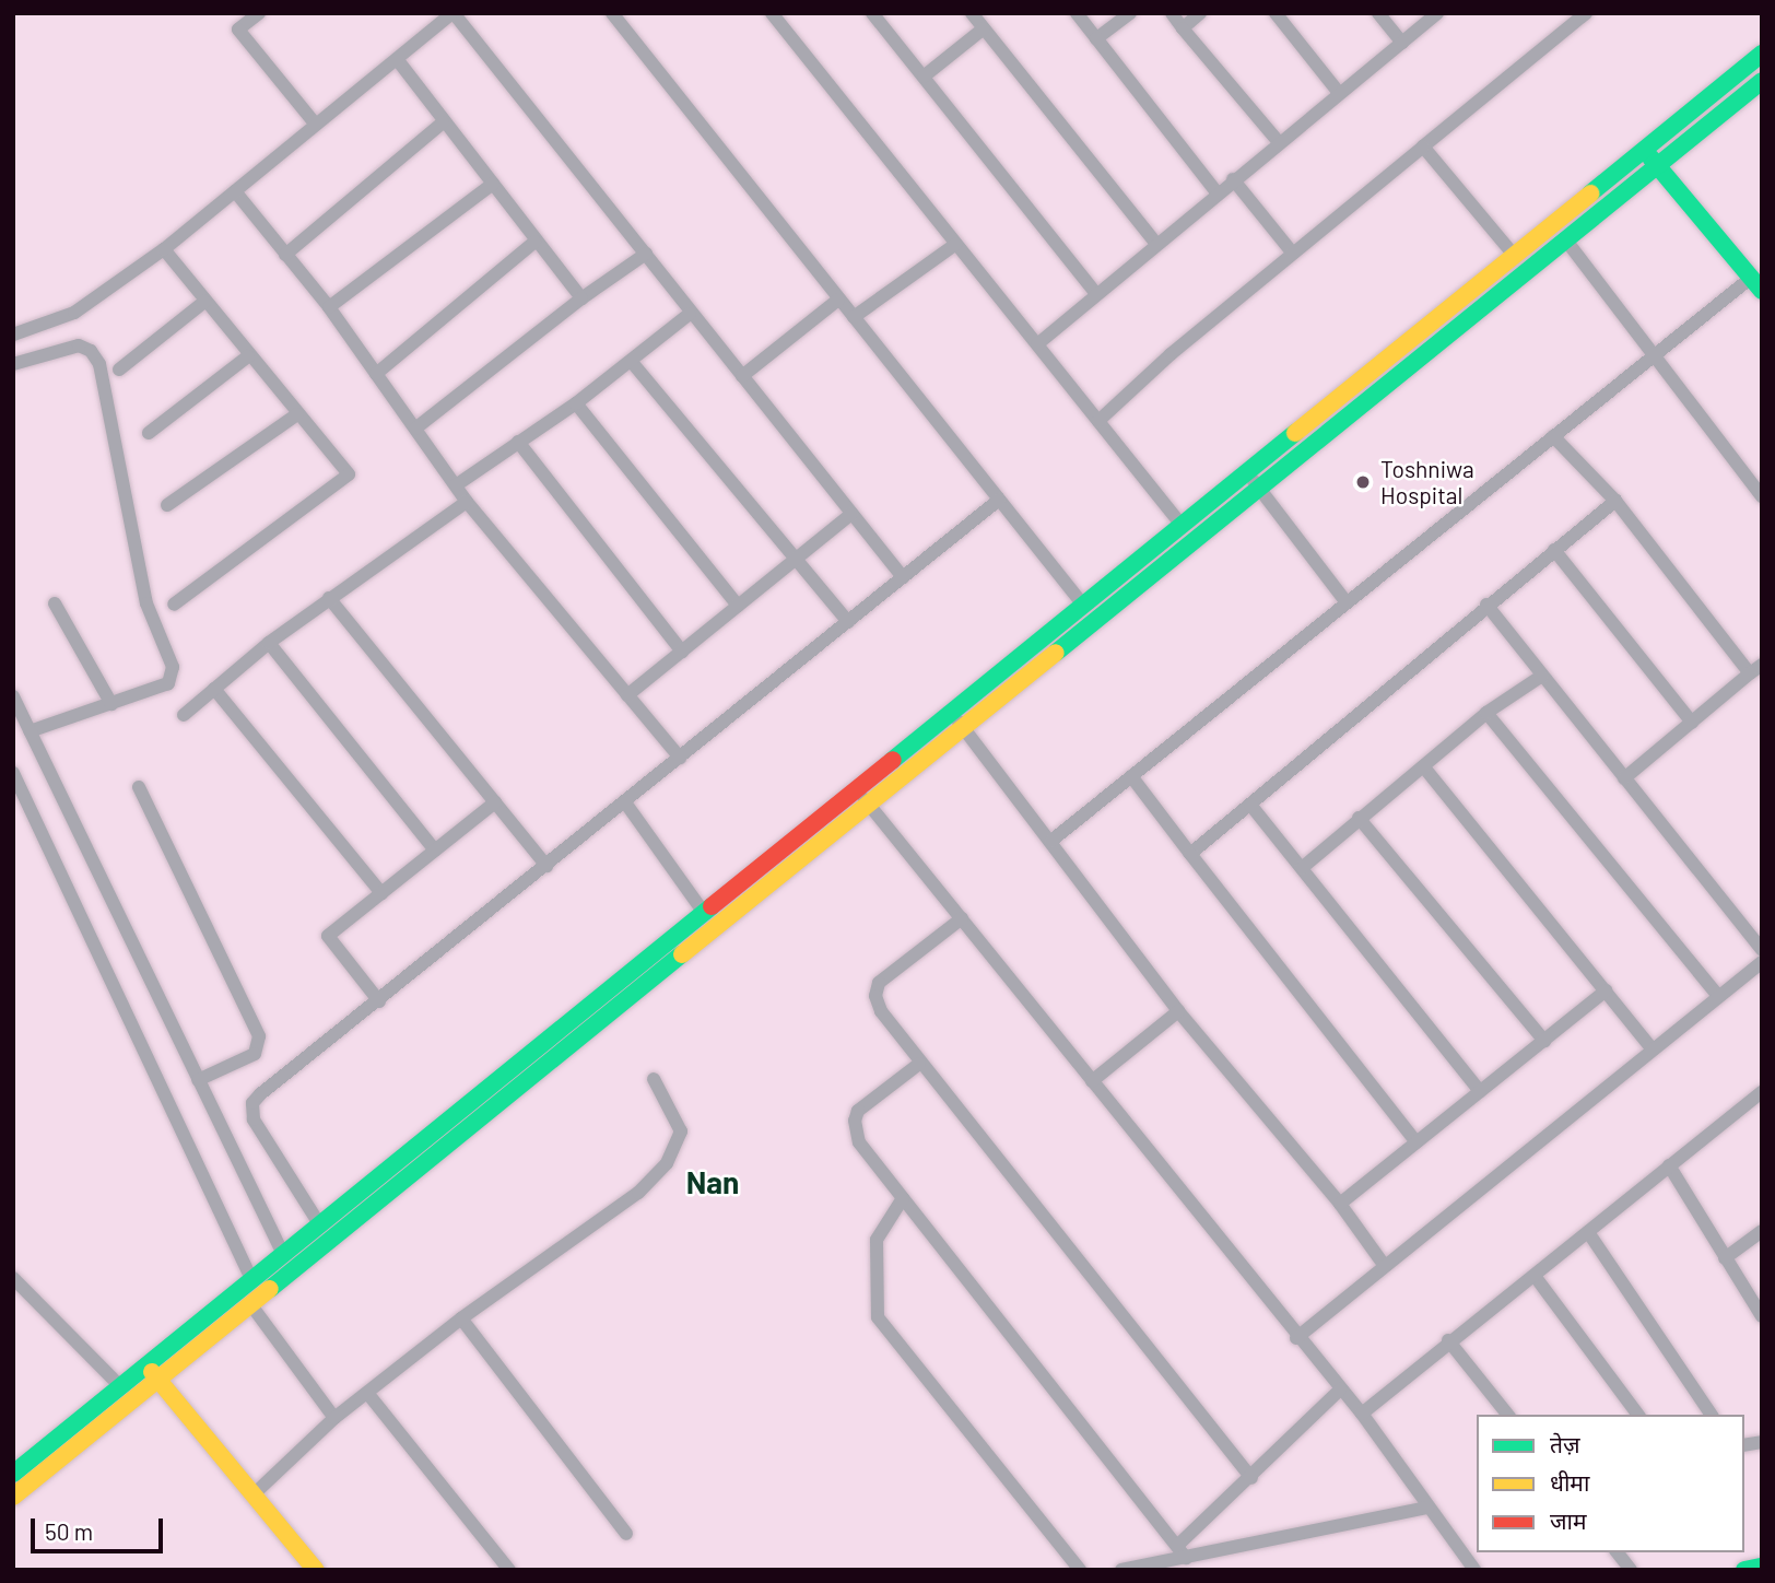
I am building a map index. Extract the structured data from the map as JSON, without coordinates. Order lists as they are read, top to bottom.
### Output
{
  "districts": ["Nan"],
  "places": ["Toshniwa Hospital"],
  "legend": ["तेज़", "धीमा", "जाम"],
  "scale_bar": "50 m"
}
